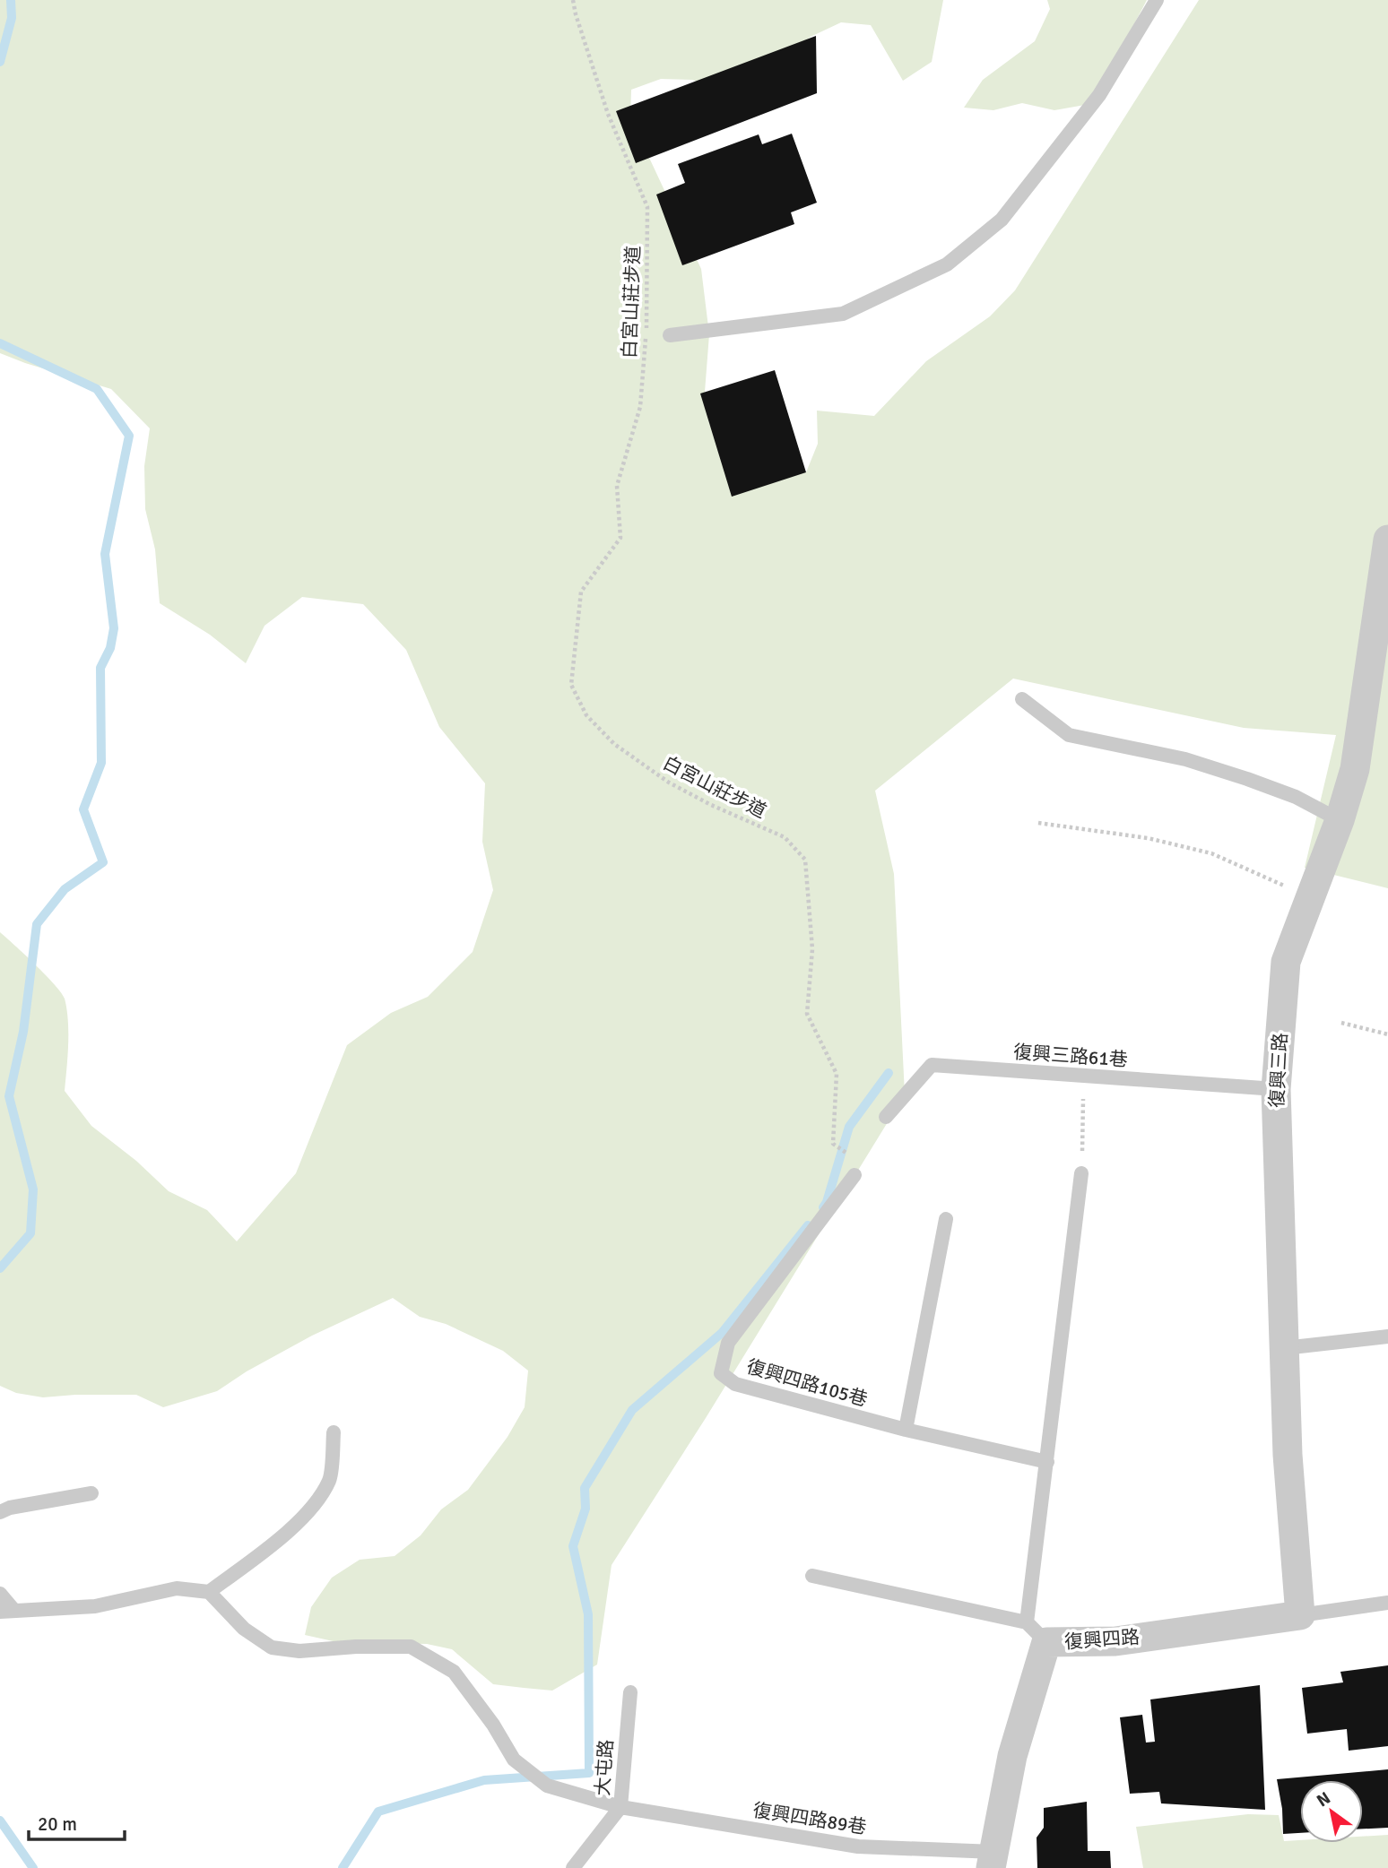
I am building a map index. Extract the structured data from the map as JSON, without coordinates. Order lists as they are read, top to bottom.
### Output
{
  "streets": {
    "street": ["復興三路", "復興四路"],
    "lane": [
      "復興三路61巷",
      "復興四路105巷",
      "大屯路",
      "復興四路89巷"
    ],
    "path": ["白宮山莊步道"]
  },
  "crossings": [
    ["白宮山莊步道", "復興四路105巷"],
    ["復興三路61巷", "復興三路"],
    ["復興三路", "復興四路"],
    ["復興四路105巷", "復興四路"],
    ["復興四路", "復興四路89巷"],
    ["大屯路", "復興四路89巷"]
  ],
  "scale_bar": "20 m",
  "north": "top left"
}
